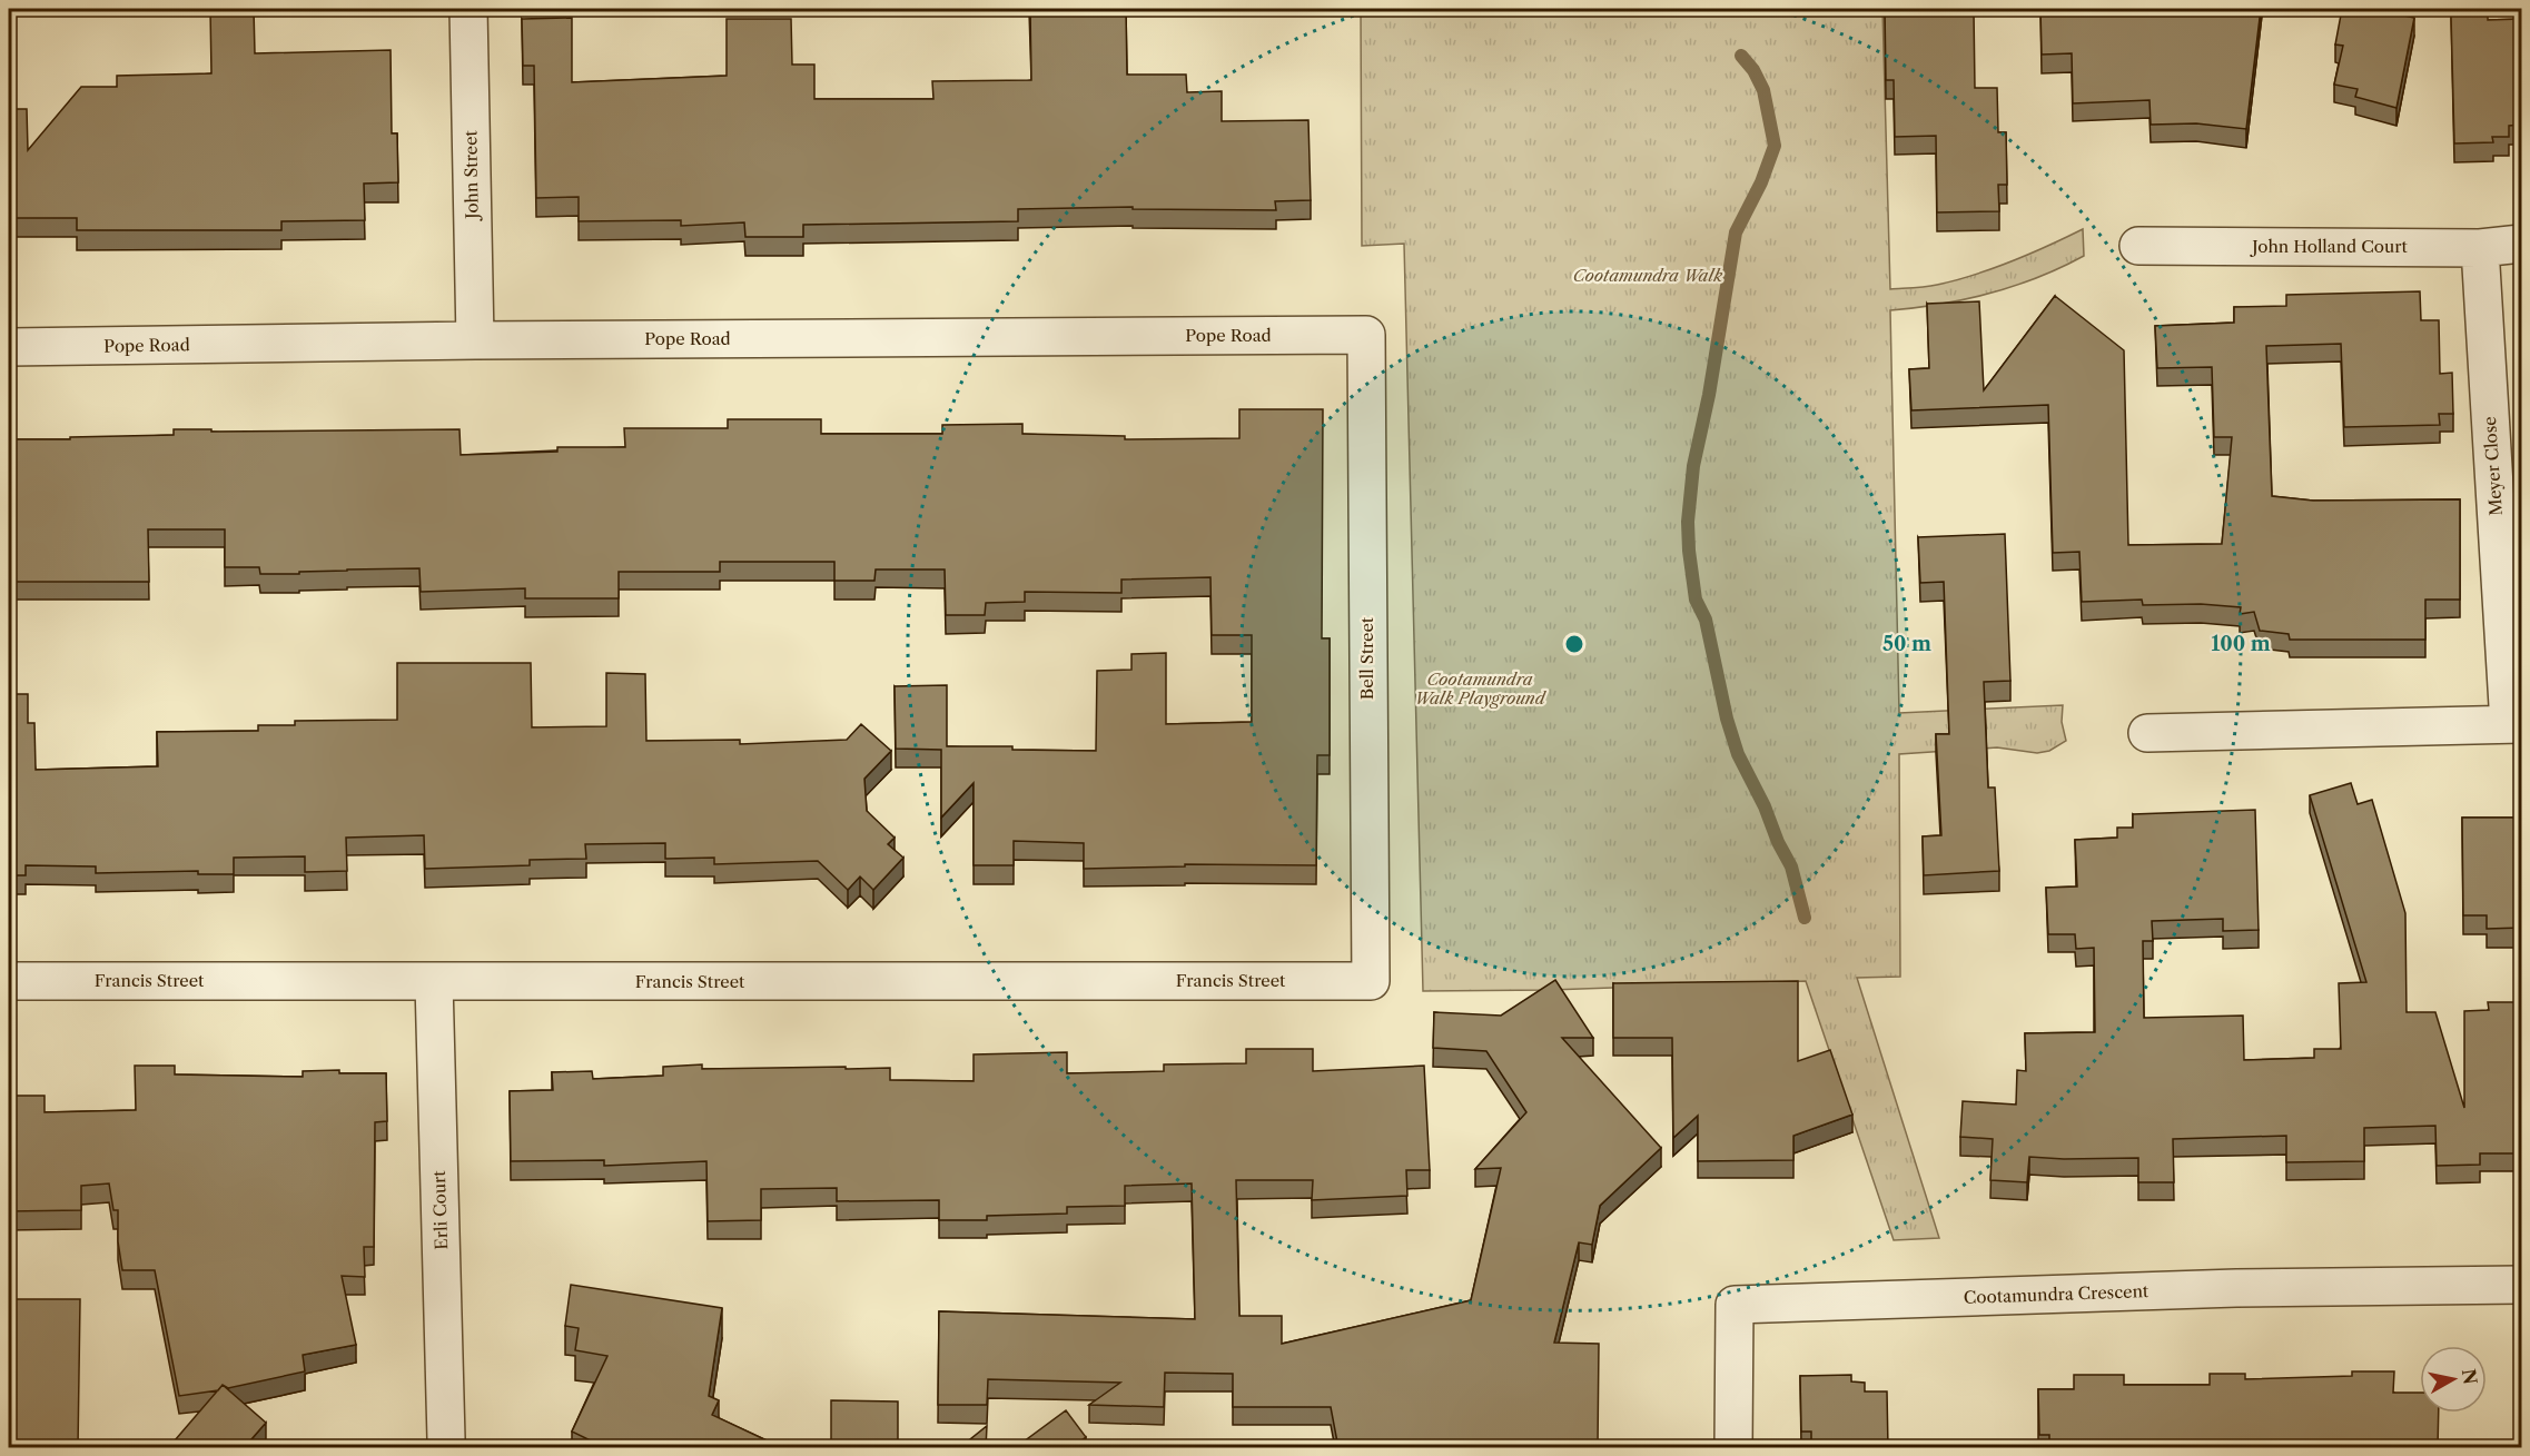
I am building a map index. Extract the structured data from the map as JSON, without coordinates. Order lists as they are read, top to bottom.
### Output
{
  "streets": {
    "street": [
      "John Street",
      "John Holland Court",
      "Pope Road",
      "Meyer Close",
      "Bell Street",
      "Francis Street",
      "Erli Court",
      "Cootamundra Crescent"
    ]
  },
  "crossings": [
    ["John Street", "Pope Road"],
    ["John Holland Court", "Meyer Close"],
    ["Pope Road", "Bell Street"],
    ["Bell Street", "Francis Street"],
    ["Francis Street", "Erli Court"]
  ],
  "parks": ["Cootamundra Walk", "Cootamundra Walk Playground"],
  "north": "right",
  "rings": ["50 m", "100 m"]
}
